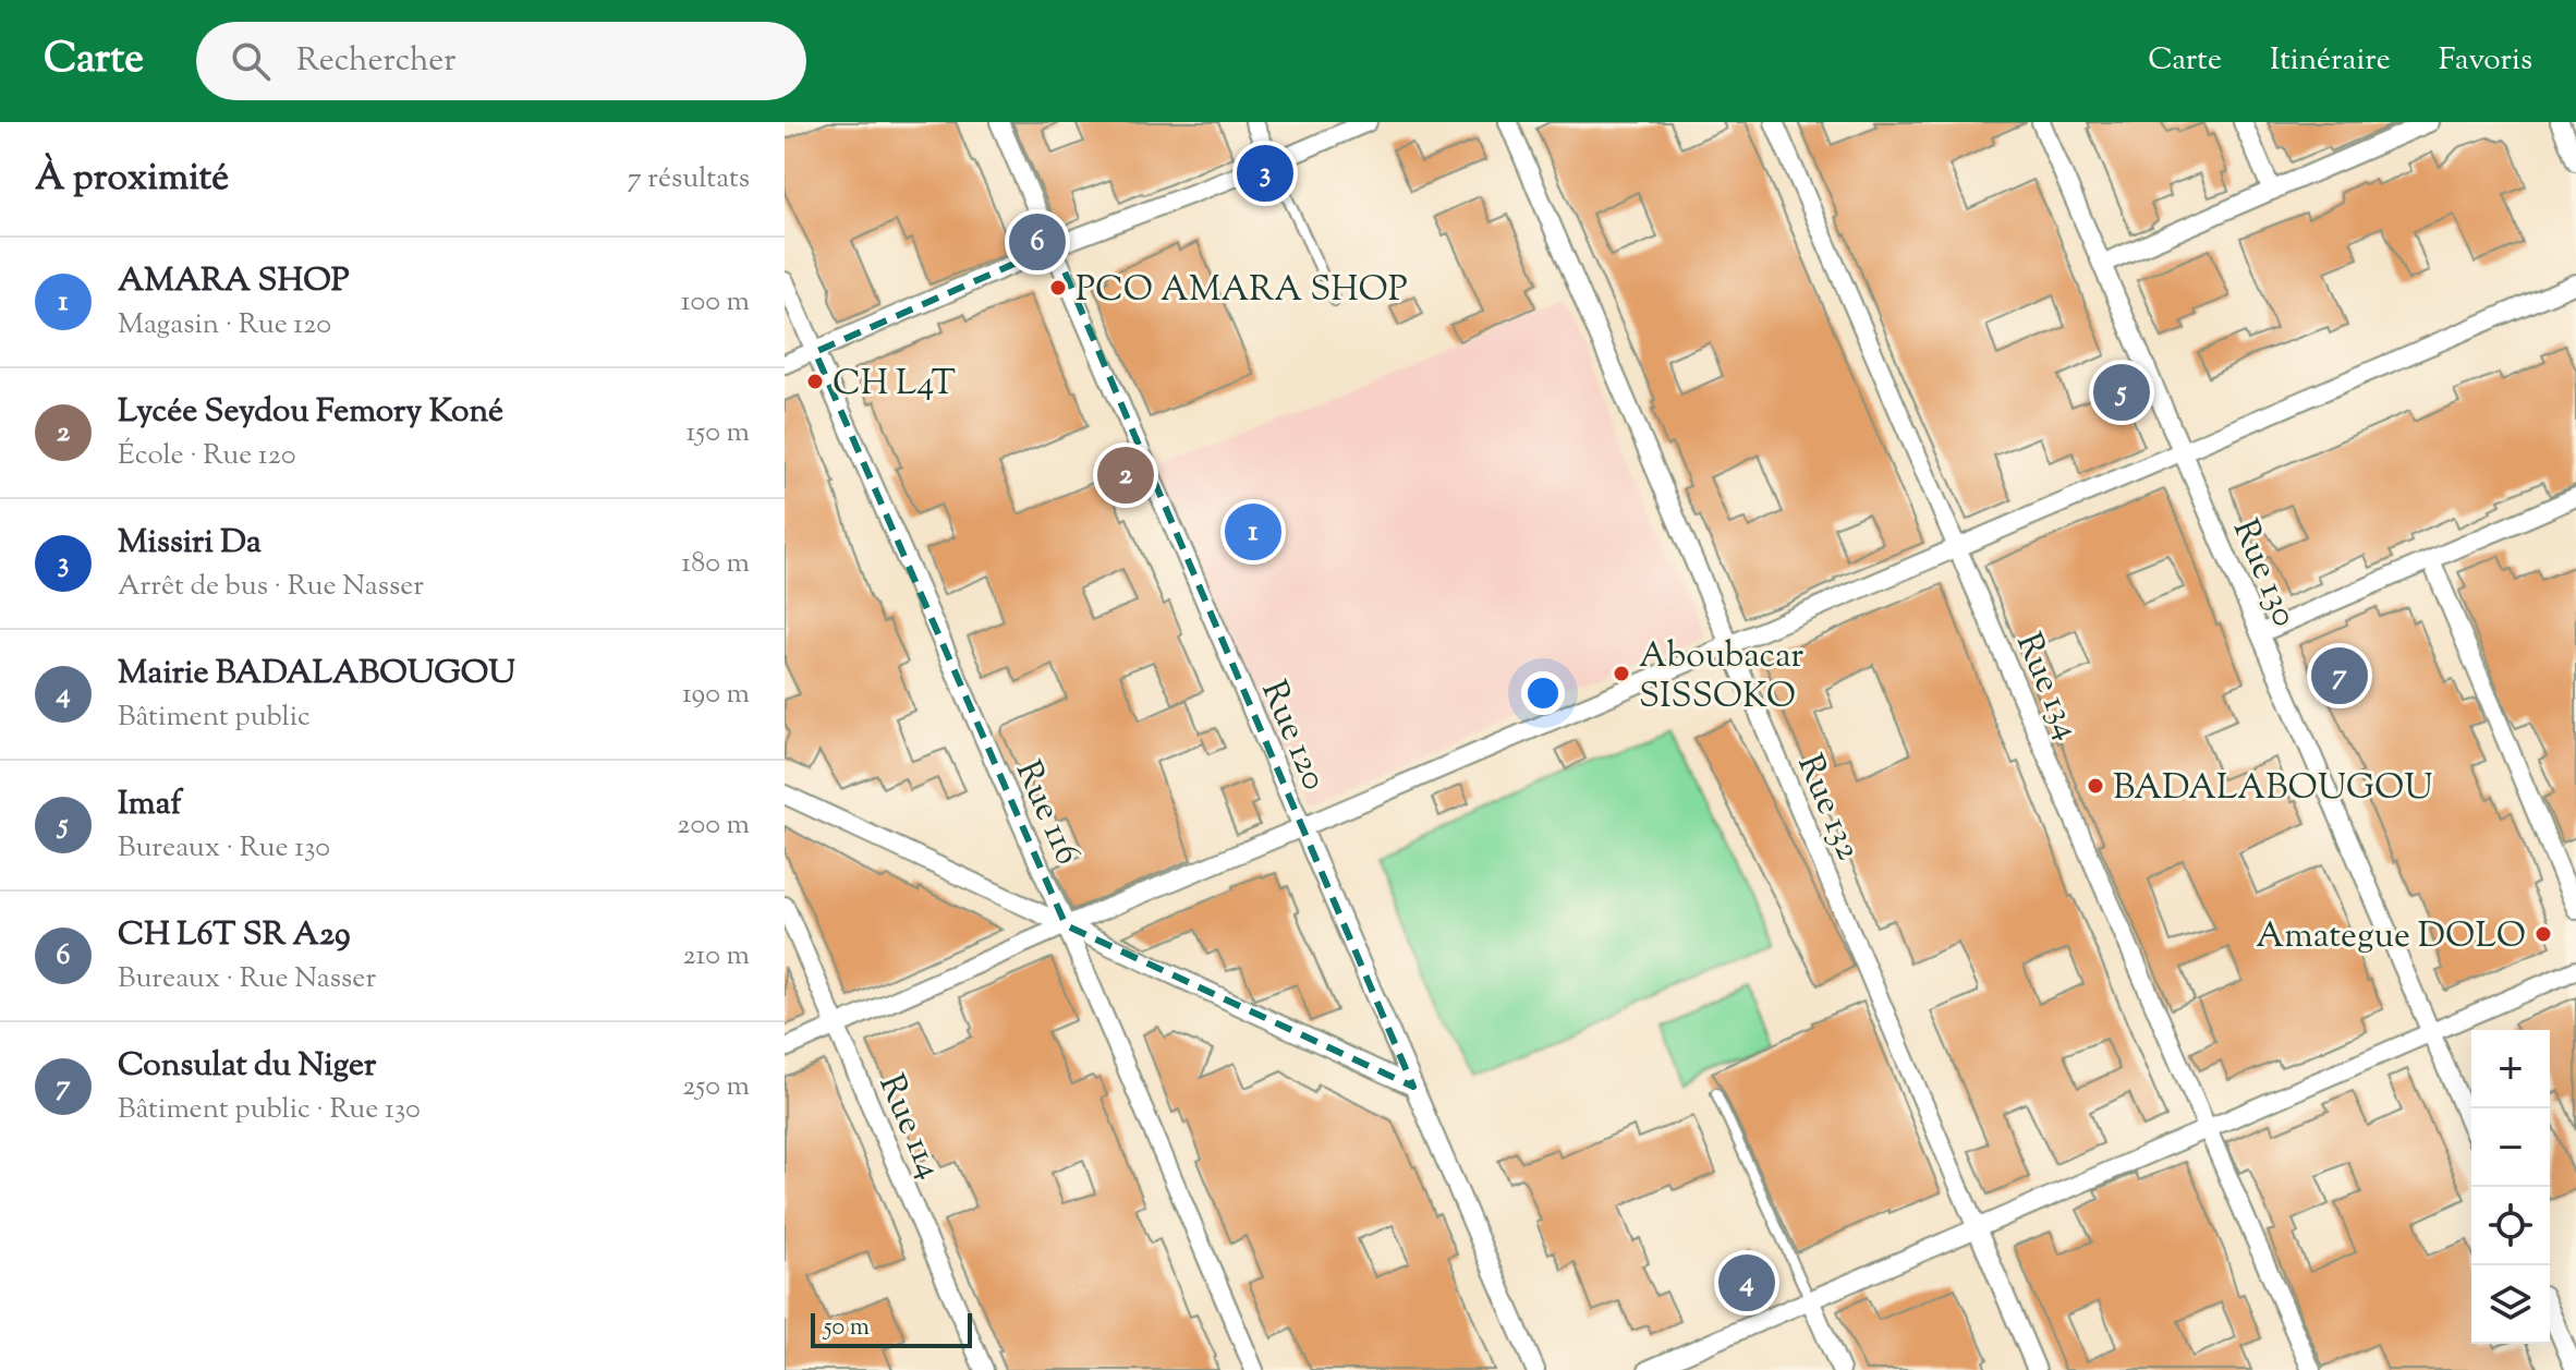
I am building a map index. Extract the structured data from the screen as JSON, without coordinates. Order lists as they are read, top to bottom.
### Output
{
  "streets": {
    "street": [
      "Rue 130",
      "Rue 134",
      "Rue 120",
      "Rue 132",
      "Rue 116",
      "Rue 114"
    ]
  },
  "places": [
    "PCO AMARA SHOP",
    "CH L4T",
    "Aboubacar SISSOKO",
    "BADALABOUGOU",
    "Amategue DOLO"
  ],
  "scale_bar": "50 m",
  "page": {
    "header": "Carte",
    "search": "Rechercher",
    "nav": ["Carte", "Itinéraire", "Favoris"],
    "heading": ["À proximité", "7 résultats"],
    "pins": [
      "3",
      "6",
      "5",
      "2",
      "1",
      "7",
      "4"
    ],
    "list": [
      {
        "mark": "1",
        "name": "AMARA SHOP",
        "note": "Magasin · Rue 120",
        "value": "100 m"
      },
      {
        "mark": "2",
        "name": "Lycée Seydou Femory Koné",
        "note": "École · Rue 120",
        "value": "150 m"
      },
      {
        "mark": "3",
        "name": "Missiri Da",
        "note": "Arrêt de bus · Rue Nasser",
        "value": "180 m"
      },
      {
        "mark": "4",
        "name": "Mairie BADALABOUGOU",
        "note": "Bâtiment public",
        "value": "190 m"
      },
      {
        "mark": "5",
        "name": "Imaf",
        "note": "Bureaux · Rue 130",
        "value": "200 m"
      },
      {
        "mark": "6",
        "name": "CH L6T SR A29",
        "note": "Bureaux · Rue Nasser",
        "value": "210 m"
      },
      {
        "mark": "7",
        "name": "Consulat du Niger",
        "note": "Bâtiment public · Rue 130",
        "value": "250 m"
      }
    ],
    "map_buttons": ["+", "−"],
    "scale": "50 m"
  }
}
